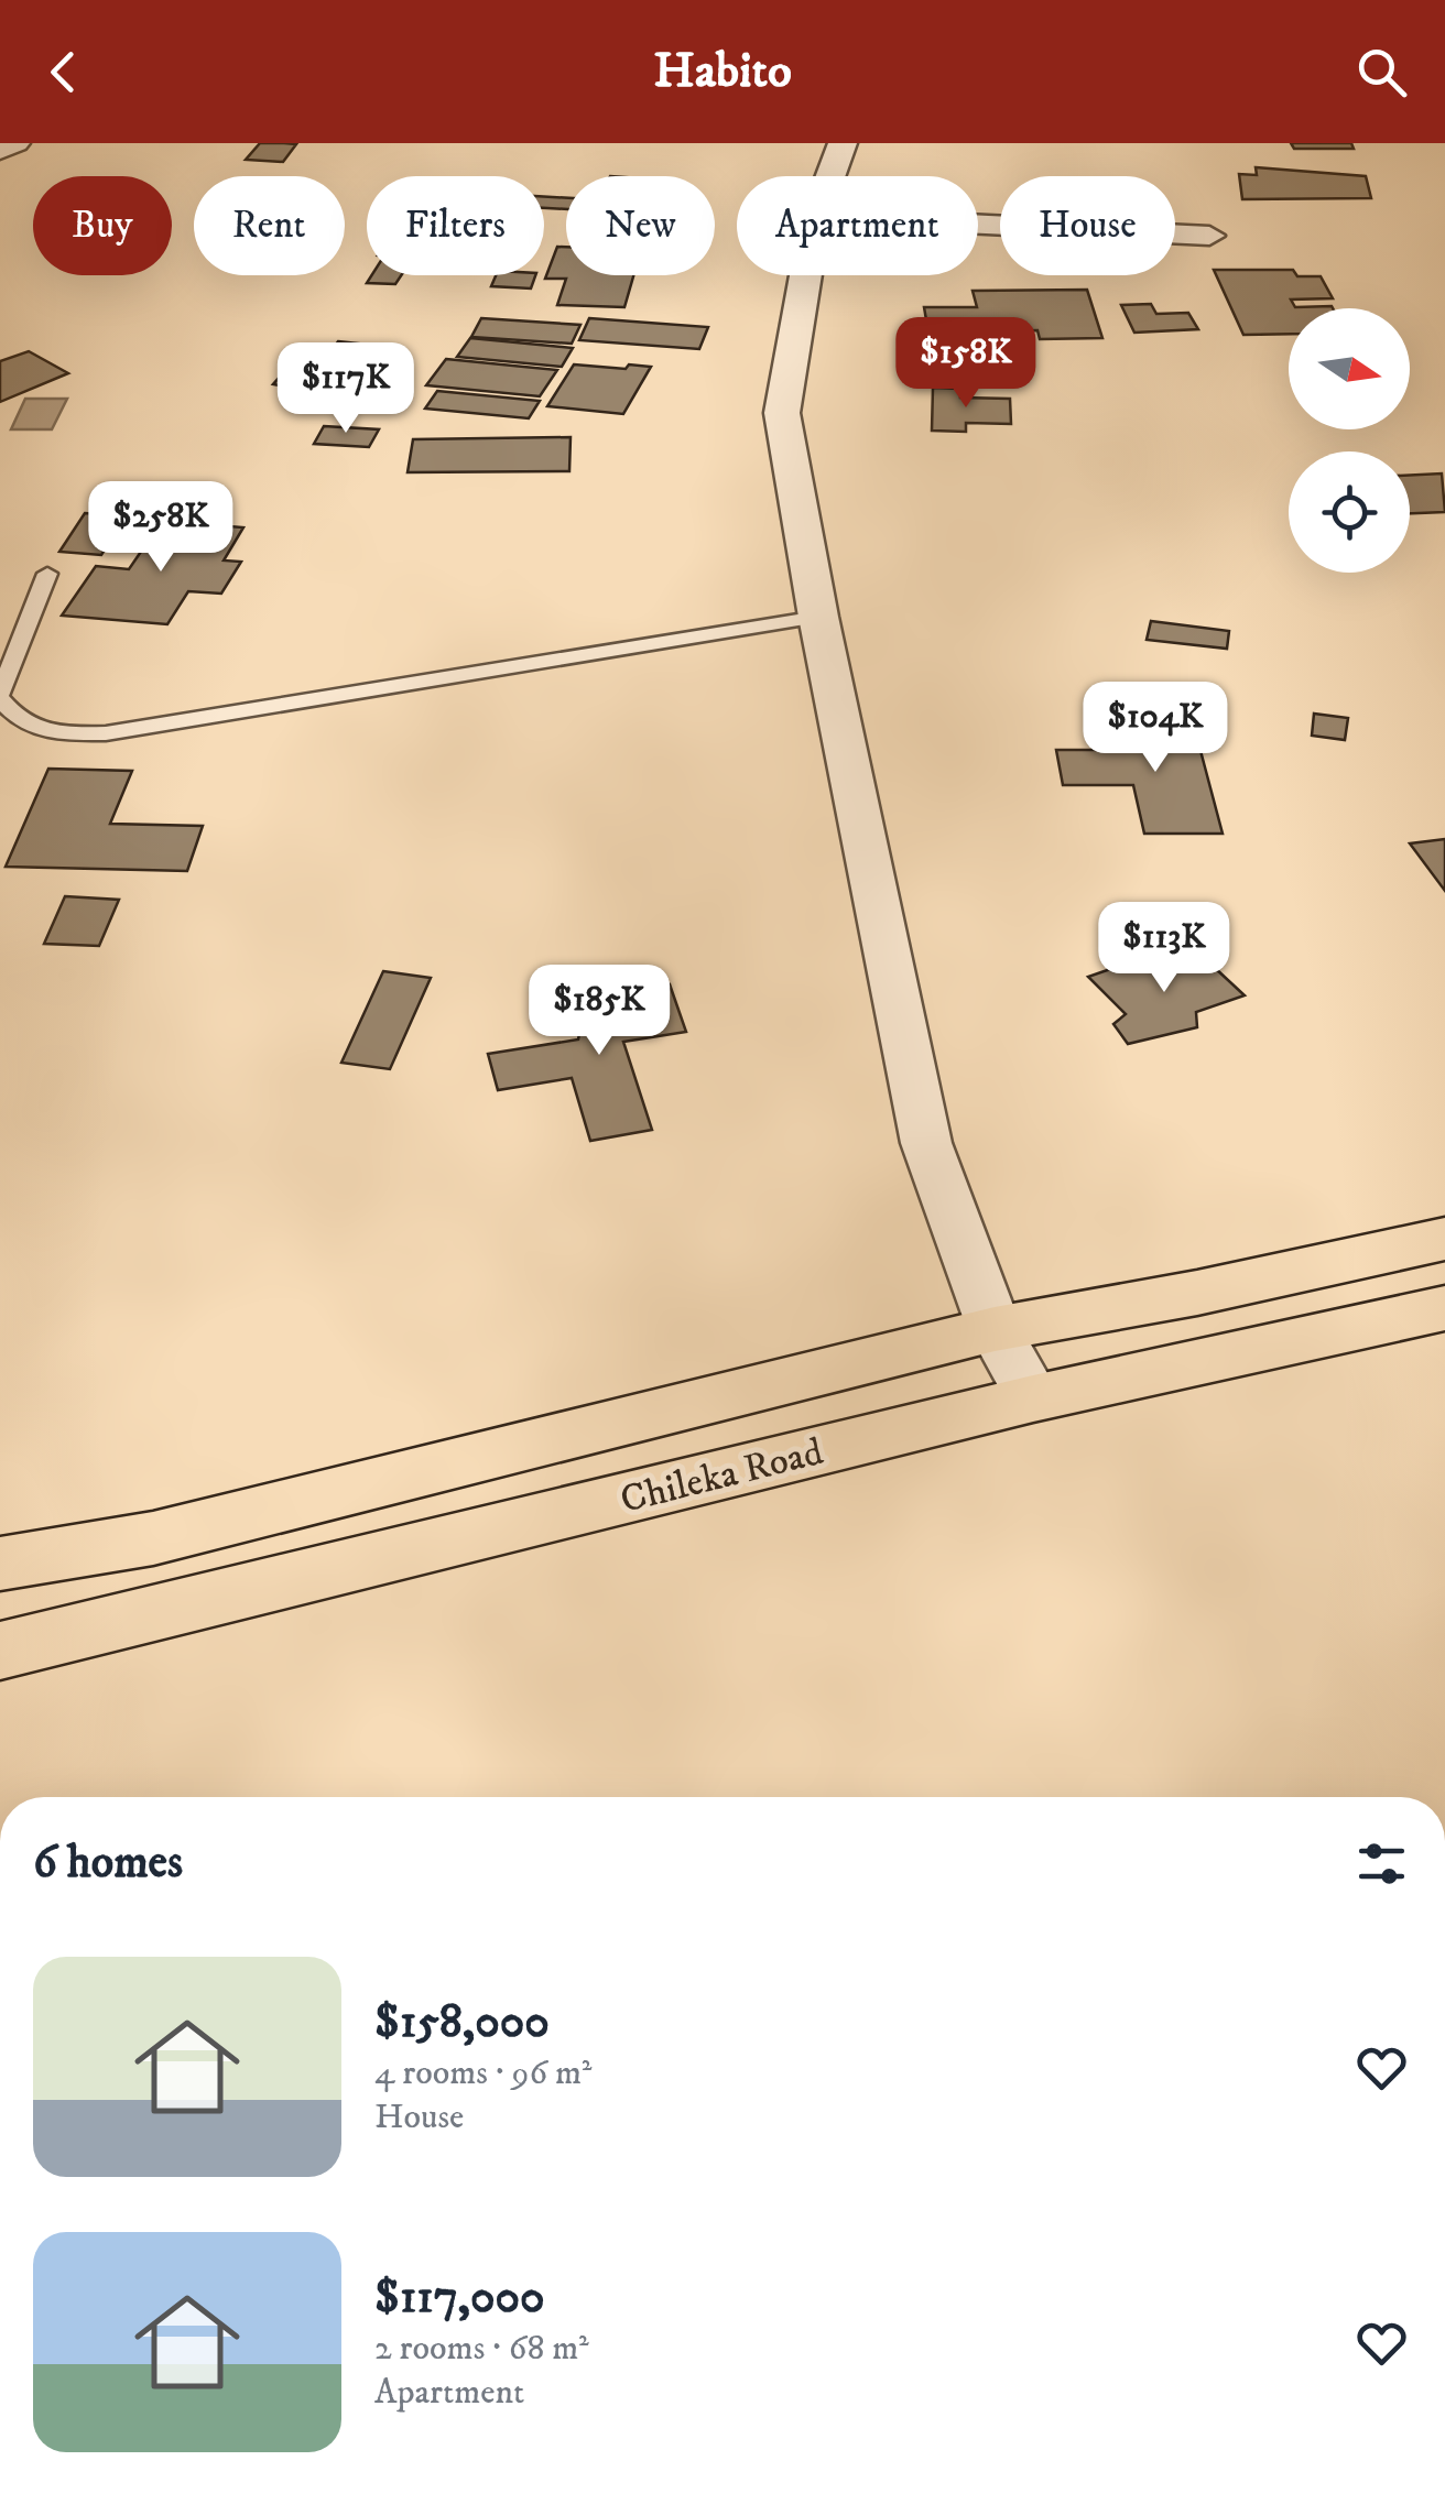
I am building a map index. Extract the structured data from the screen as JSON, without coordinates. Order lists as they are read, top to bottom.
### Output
{
  "streets": {
    "highway": ["Chileka Road"]
  },
  "north": "right",
  "page": {
    "header": "Habito",
    "chip": [
      "Buy",
      "Rent",
      "Filters",
      "New",
      "Apartment",
      "House"
    ],
    "price": [
      "$158K",
      "$117K",
      "$258K",
      "$104K",
      "$113K",
      "$185K"
    ],
    "heading": "6 homes",
    "list": [
      {
        "name": "$158,000",
        "note": "4 rooms · 96 m² · House"
      },
      {
        "name": "$117,000",
        "note": "2 rooms · 68 m² · Apartment"
      }
    ]
  }
}
